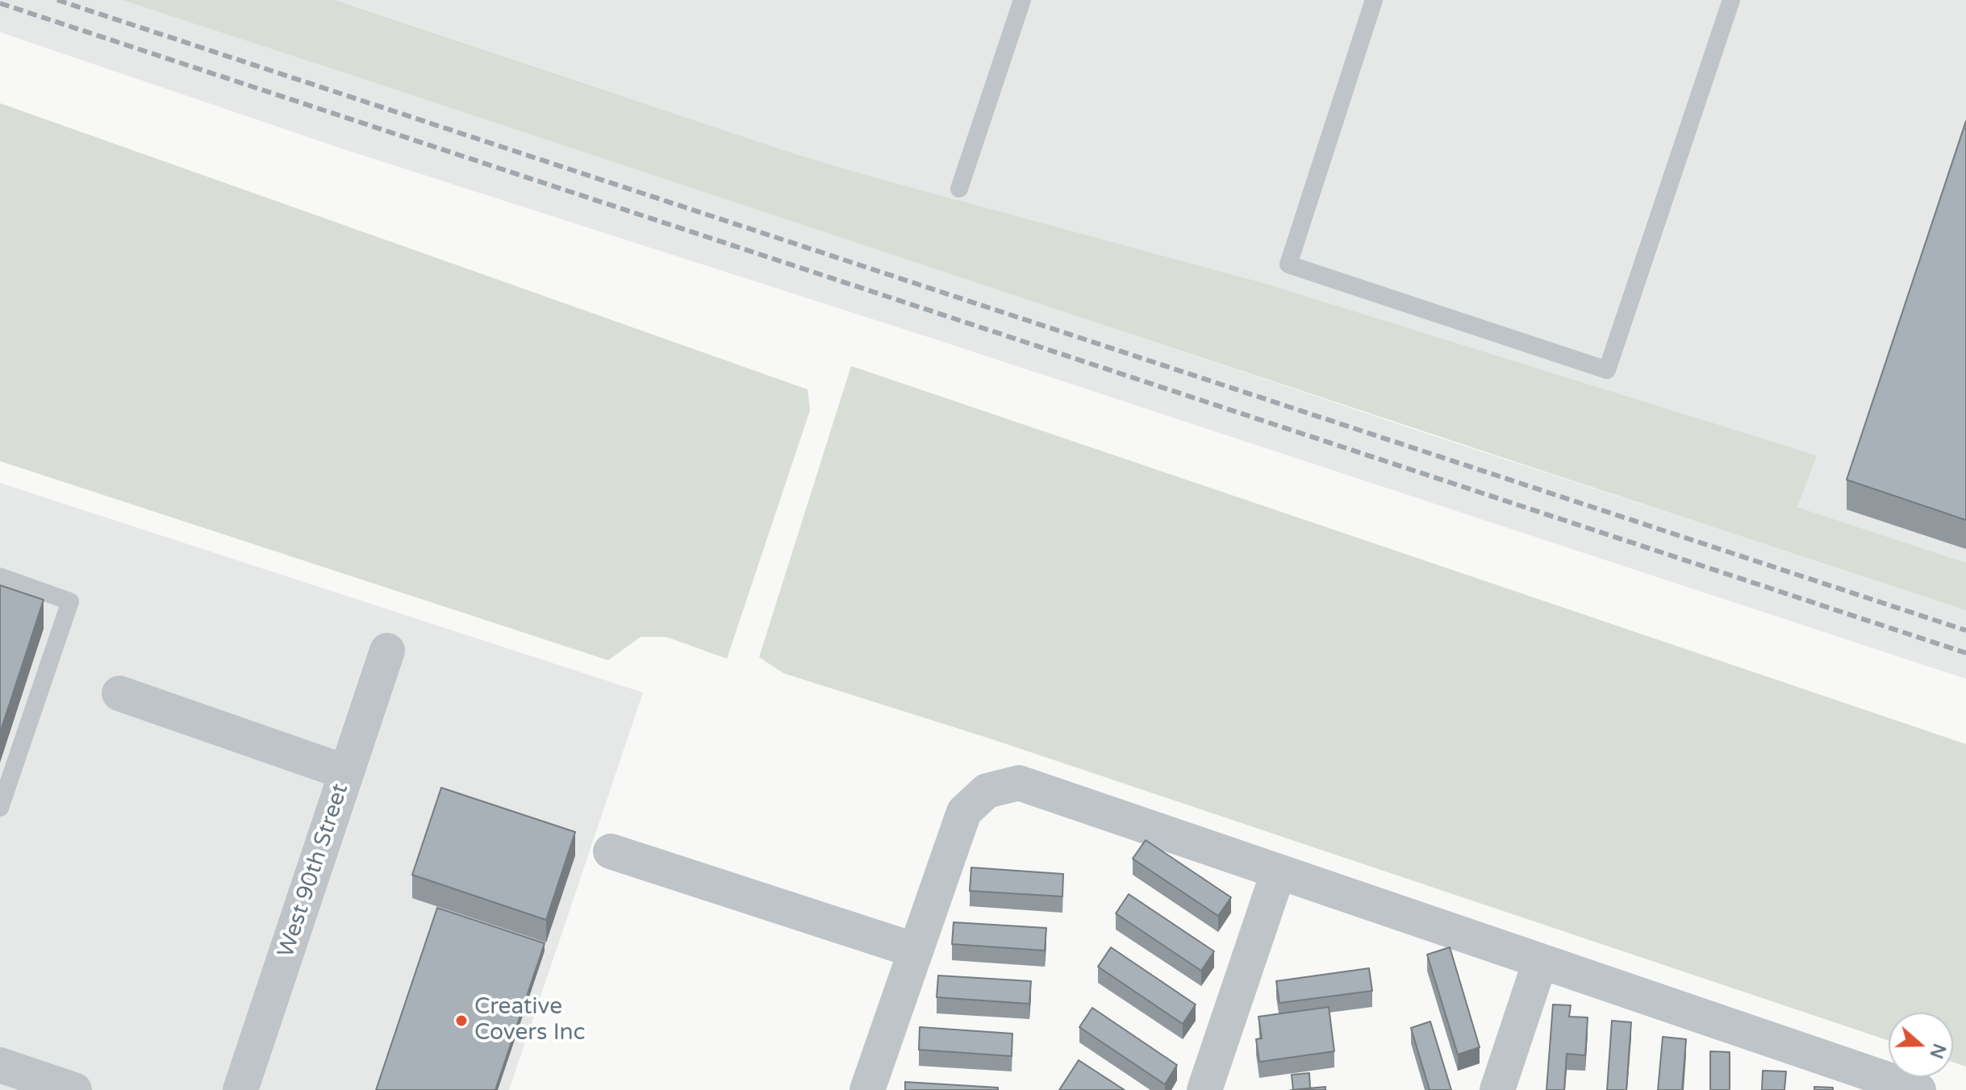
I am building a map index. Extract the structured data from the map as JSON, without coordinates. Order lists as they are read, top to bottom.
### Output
{
  "streets": {
    "street": ["West 90th Street"]
  },
  "places": ["Creative Covers Inc"],
  "north": "right"
}
